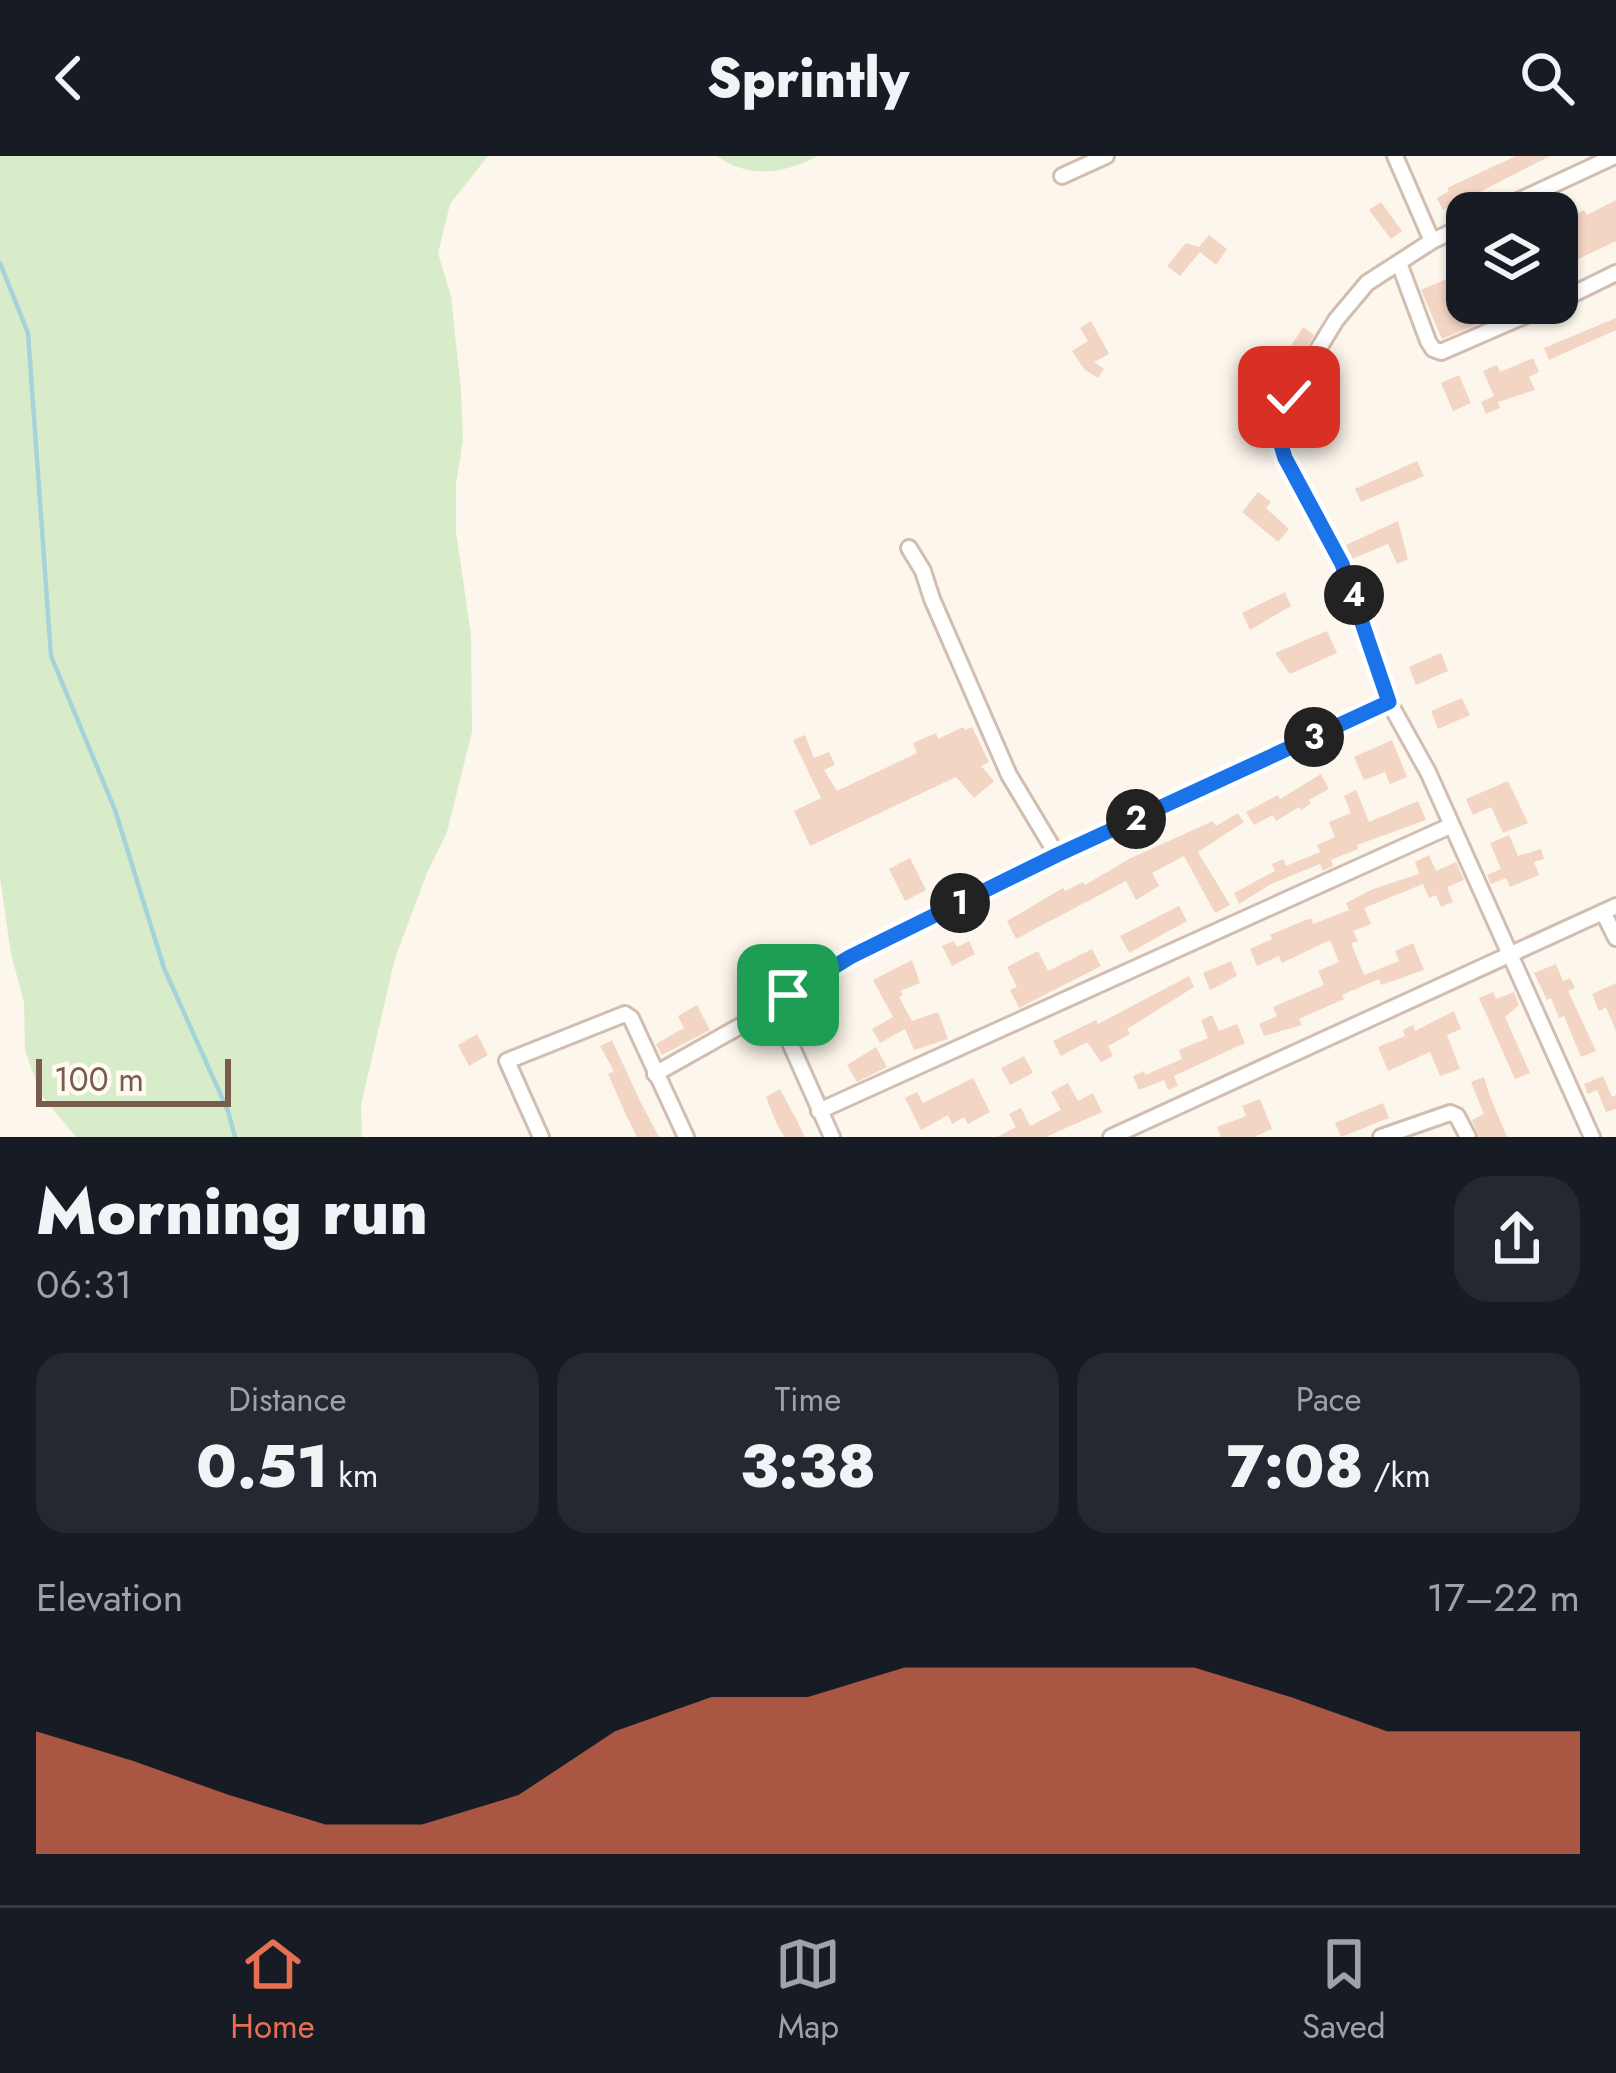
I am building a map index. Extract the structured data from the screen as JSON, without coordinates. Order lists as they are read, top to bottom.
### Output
{
  "scale_bar": "100 m",
  "page": {
    "header": "Sprintly",
    "pins": [
      "4",
      "3",
      "2",
      "1"
    ],
    "scale": "100 m",
    "heading": ["Morning run", "06:31"],
    "stats": [
      ["Distance", "0.51 km"],
      ["Time", "3:38"],
      ["Pace", "7:08 /km"]
    ],
    "chart": ["Elevation", "17–22 m"],
    "tabs": ["Home", "Map", "Saved"]
  }
}
